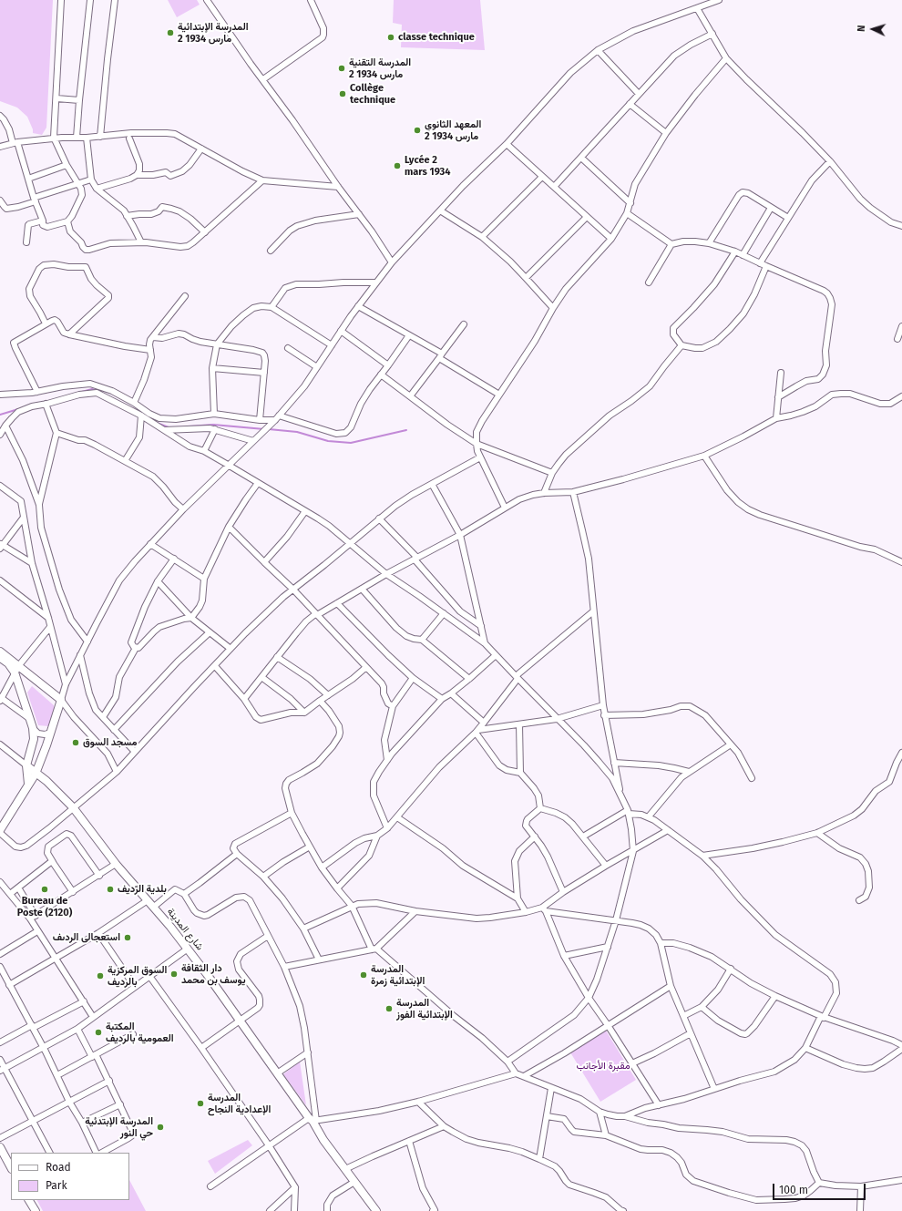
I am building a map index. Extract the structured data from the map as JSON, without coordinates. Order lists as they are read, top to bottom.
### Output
{
  "streets": {
    "street": ["شارع المدينة"]
  },
  "parks": ["مقبرة الأجانب"],
  "places": [
    "المدرسة الإبتدائية 2 مارس 1934",
    "classe technique",
    "المدرسة التقنية 2 مارس 1934",
    "Collège technique",
    "المعهد الثانوي 2 مارس 1934",
    "Lycée 2 mars 1934",
    "مسجد السوق",
    "Bureau de Poste (2120)",
    "بلدية الرّديف",
    "استعجالى الردىف",
    "دار الثقافة يوسف بن محمد",
    "المدرسة الإبتدائية زمرة",
    "السوق المركزية بالرديف",
    "المدرسة الإبتدائية الفوز",
    "المكتبة العمومية بالرديف",
    "المدرسة الإعدادية النجاح",
    "المدرسة الإبتدئية حي النور"
  ],
  "legend": ["Road", "Park"],
  "scale_bar": "100 m",
  "north": "left"
}
